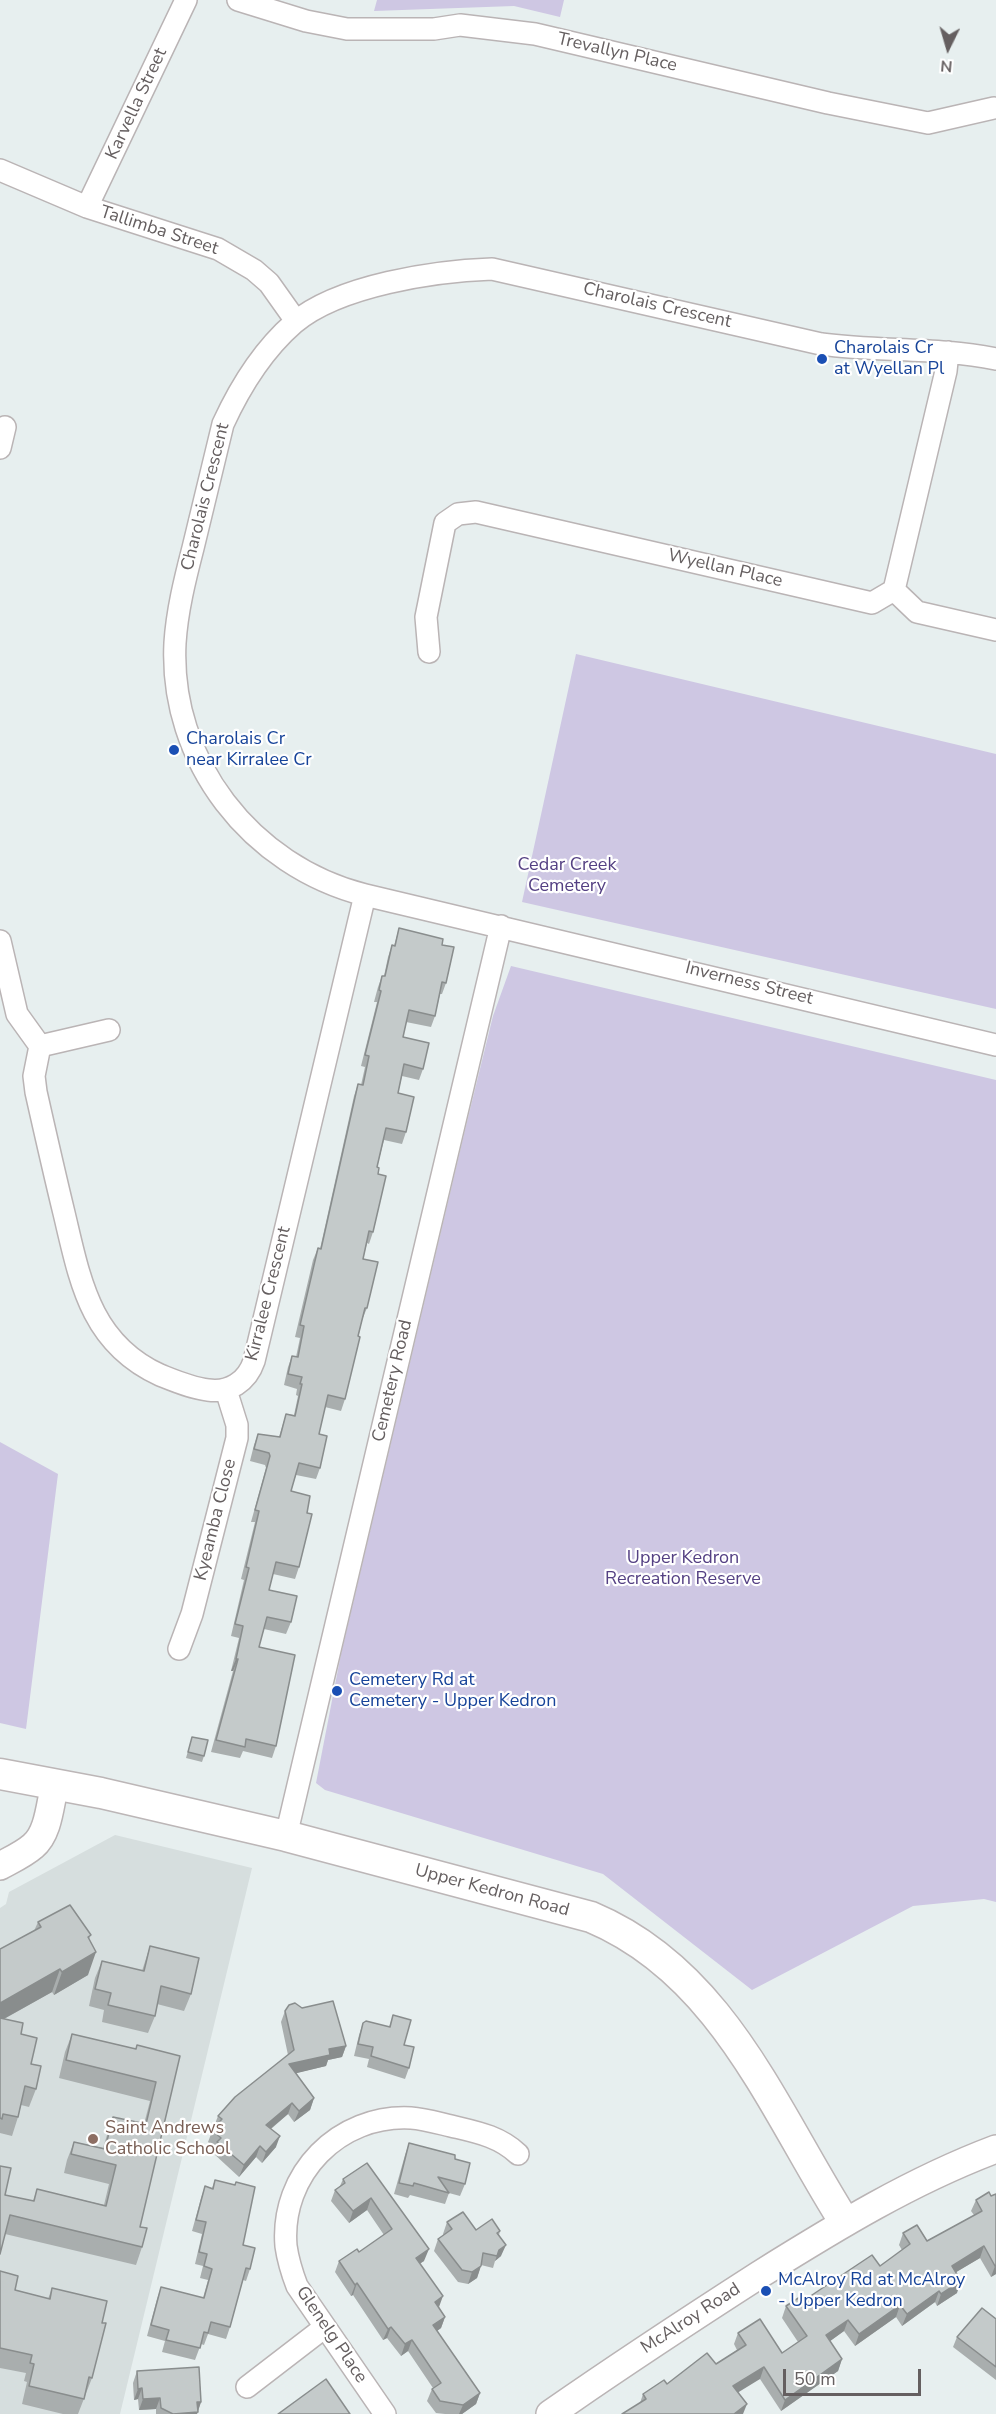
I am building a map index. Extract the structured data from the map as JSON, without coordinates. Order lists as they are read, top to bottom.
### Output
{
  "streets": {
    "main road": ["Upper Kedron Road"],
    "street": [
      "Trevallyn Place",
      "Karvella Street",
      "Tallimba Street",
      "Charolais Crescent",
      "Wyellan Place",
      "Inverness Street",
      "Kirralee Crescent",
      "Cemetery Road",
      "Kyeamba Close",
      "McAlroy Road",
      "Glenelg Place"
    ]
  },
  "crossings": [
    ["Karvella Street", "Tallimba Street"],
    ["Tallimba Street", "Charolais Crescent"],
    ["Charolais Crescent", "Inverness Street"],
    ["Charolais Crescent", "Kirralee Crescent"],
    ["Charolais Crescent", "Cemetery Road"],
    ["Inverness Street", "Cemetery Road"],
    ["Kirralee Crescent", "Kyeamba Close"],
    ["Cemetery Road", "Upper Kedron Road"],
    ["Upper Kedron Road", "McAlroy Road"]
  ],
  "parks": ["Cedar Creek Cemetery", "Upper Kedron Recreation Reserve"],
  "places": [
    "Charolais Cr at Wyellan Pl",
    "Charolais Cr near Kirralee Cr",
    "Cemetery Rd at Cemetery - Upper Kedron",
    "Saint Andrews Catholic School",
    "McAlroy Rd at McAlroy - Upper Kedron"
  ],
  "scale_bar": "50 m",
  "north": "bottom"
}
